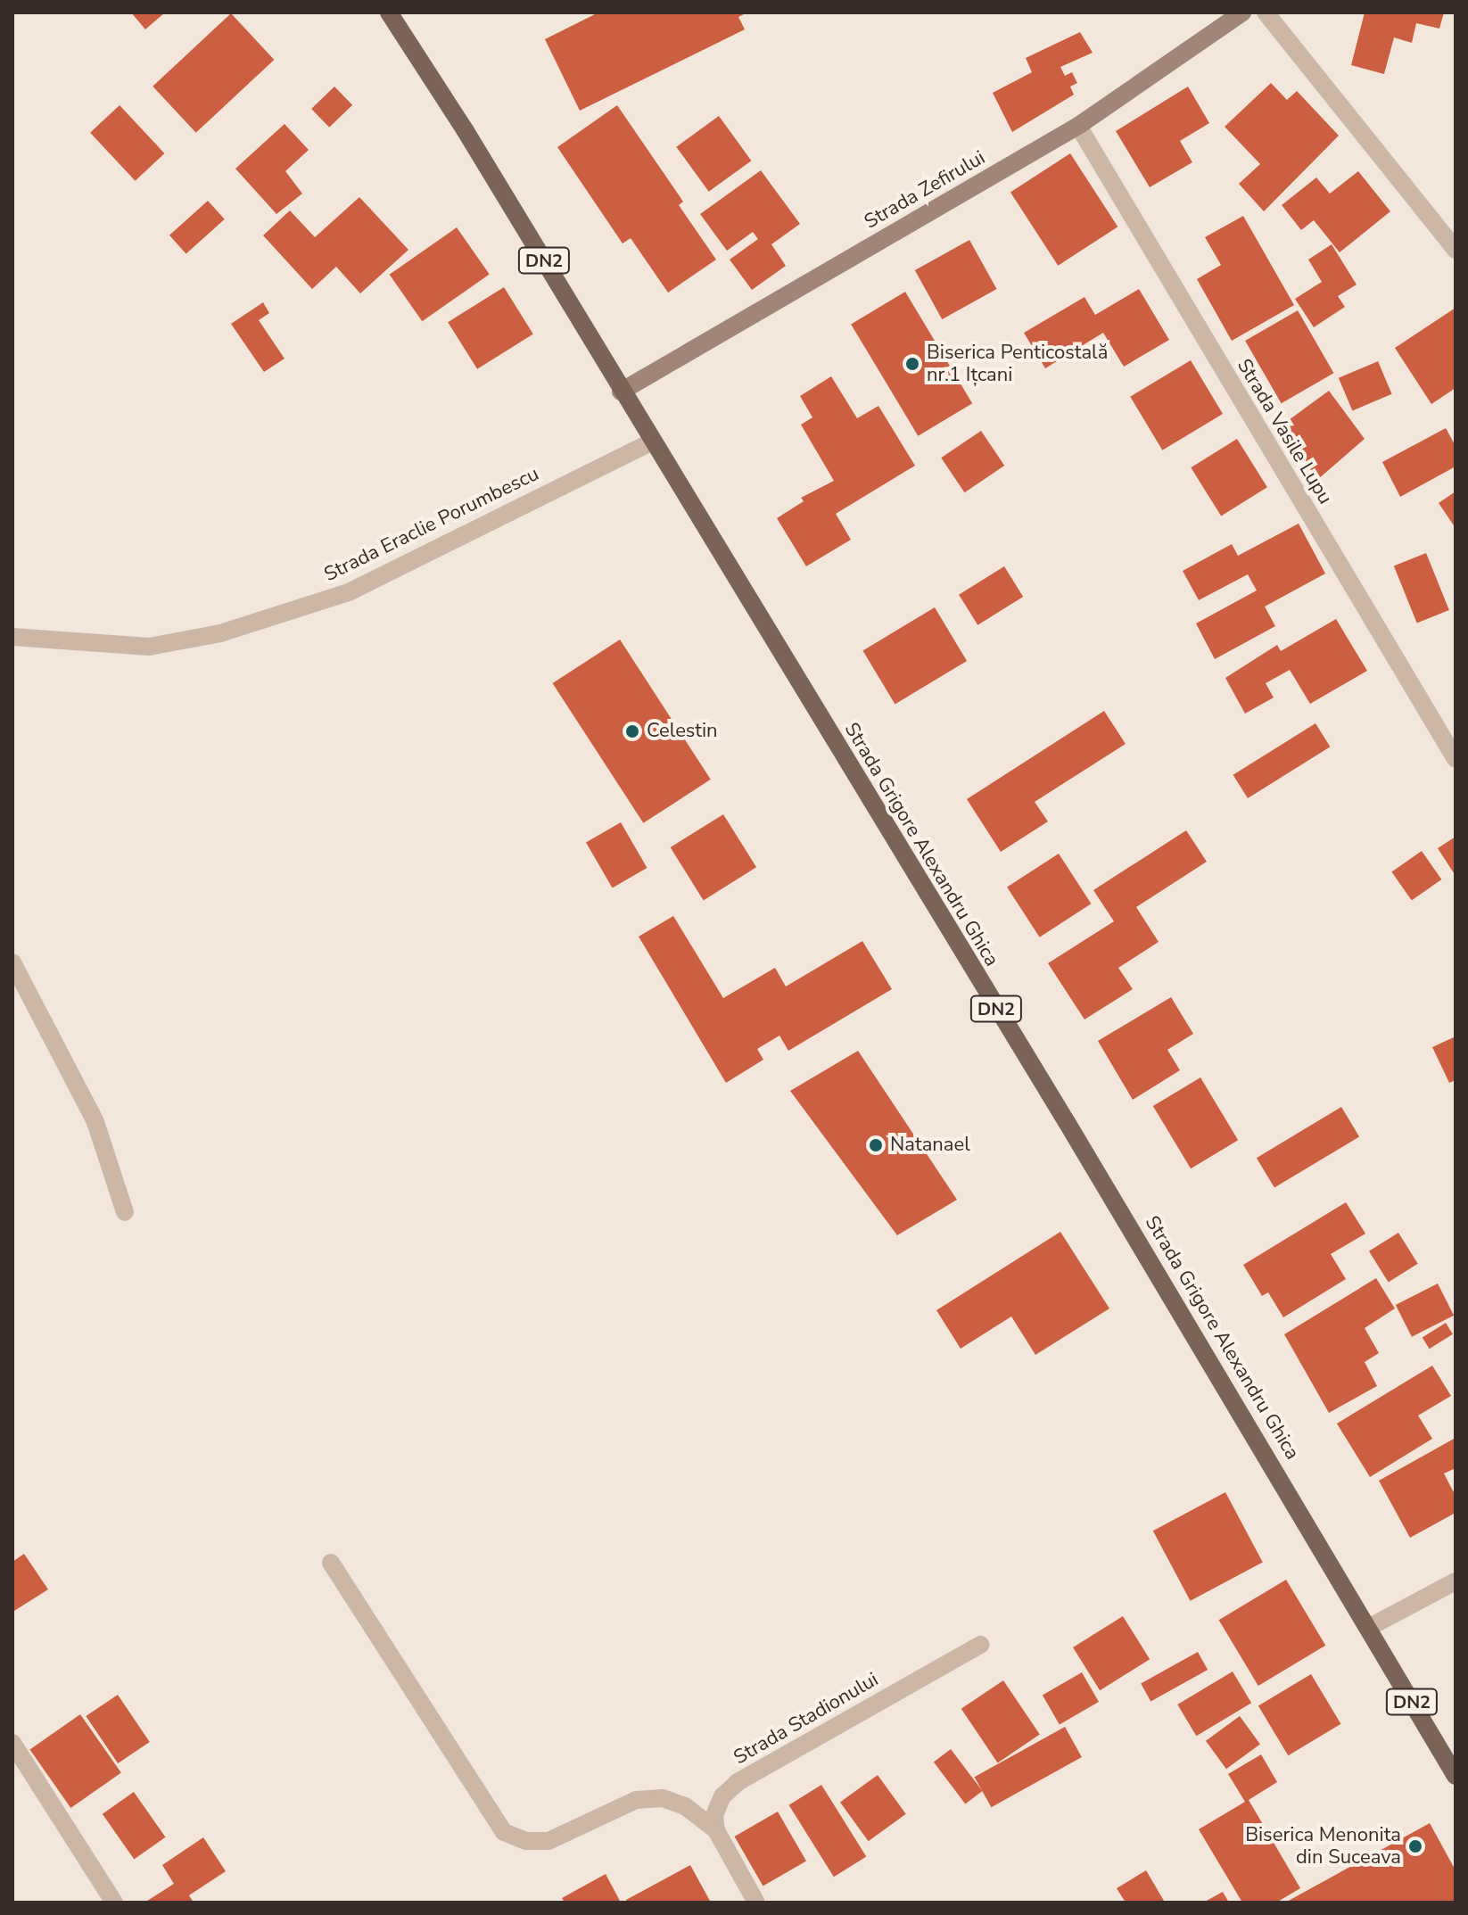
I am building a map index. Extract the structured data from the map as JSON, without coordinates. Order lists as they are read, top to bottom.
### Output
{
  "streets": {
    "main road": ["Strada Zefirului", "DN2", "Strada Grigore Alexandru Ghica"],
    "street": ["Strada Vasile Lupu", "Strada Eraclie Porumbescu", "Strada Stadionului"]
  },
  "crossings": [
    ["Strada Zefirului", "Strada Vasile Lupu"],
    ["Strada Zefirului", "Strada Grigore Alexandru Ghica"],
    ["Strada Eraclie Porumbescu", "Strada Grigore Alexandru Ghica"]
  ],
  "places": [
    "Biserica Penticostală nr.1 Ițcani",
    "Celestin",
    "Natanael",
    "Biserica Menonita din Suceava"
  ]
}
